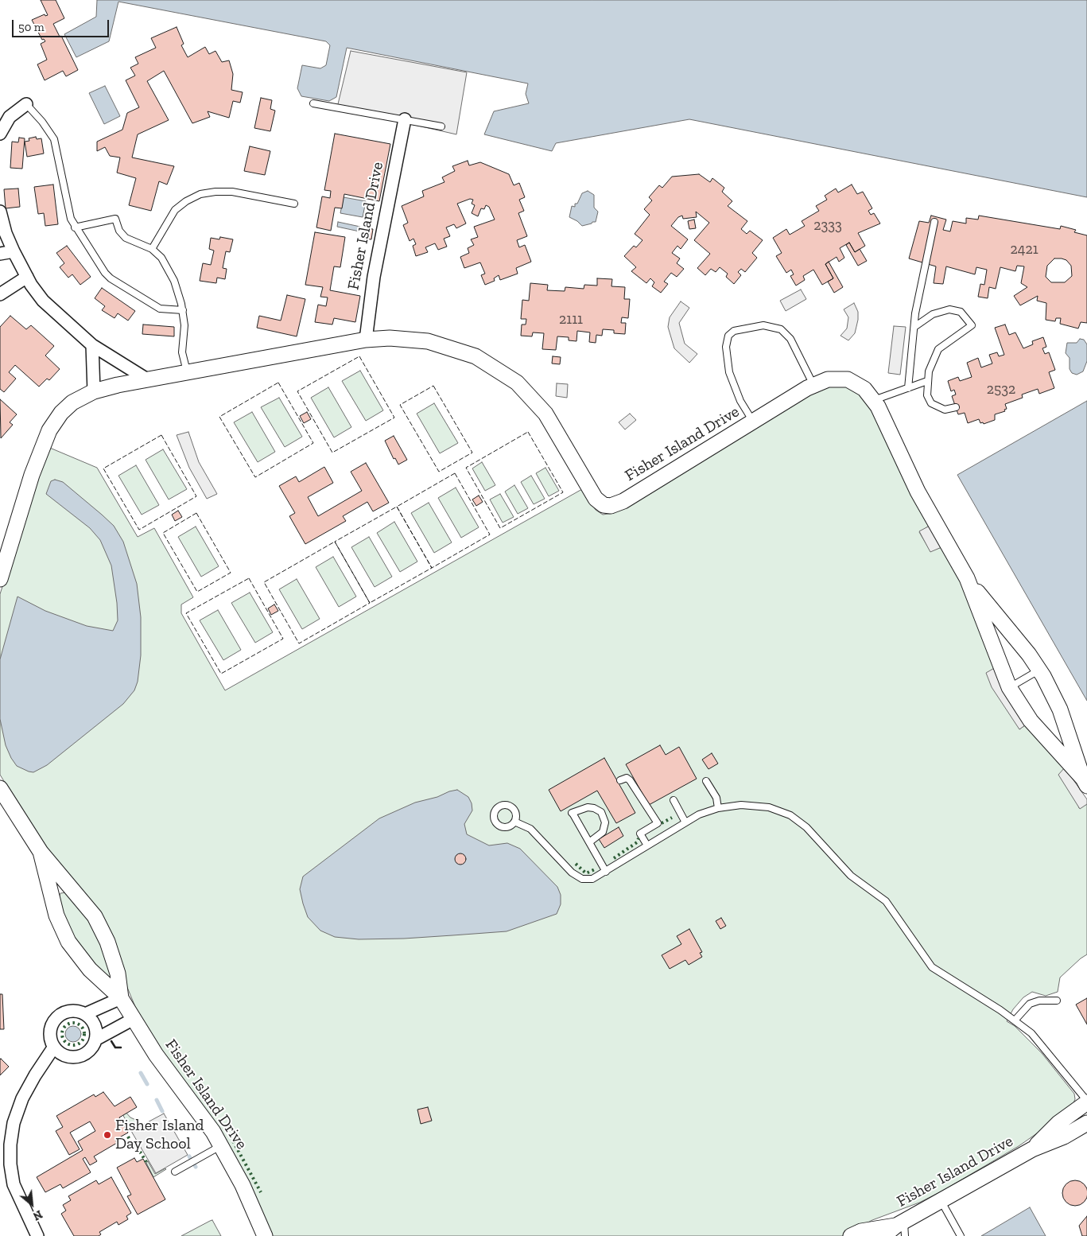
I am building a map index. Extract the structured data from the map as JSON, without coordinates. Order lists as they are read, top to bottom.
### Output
{
  "streets": {
    "street": ["Fisher Island Drive"]
  },
  "places": ["Fisher Island Day School"],
  "house_numbers": [
    "2333",
    "2421",
    "2111",
    "2532"
  ],
  "scale_bar": "50 m",
  "north": "bottom right"
}
